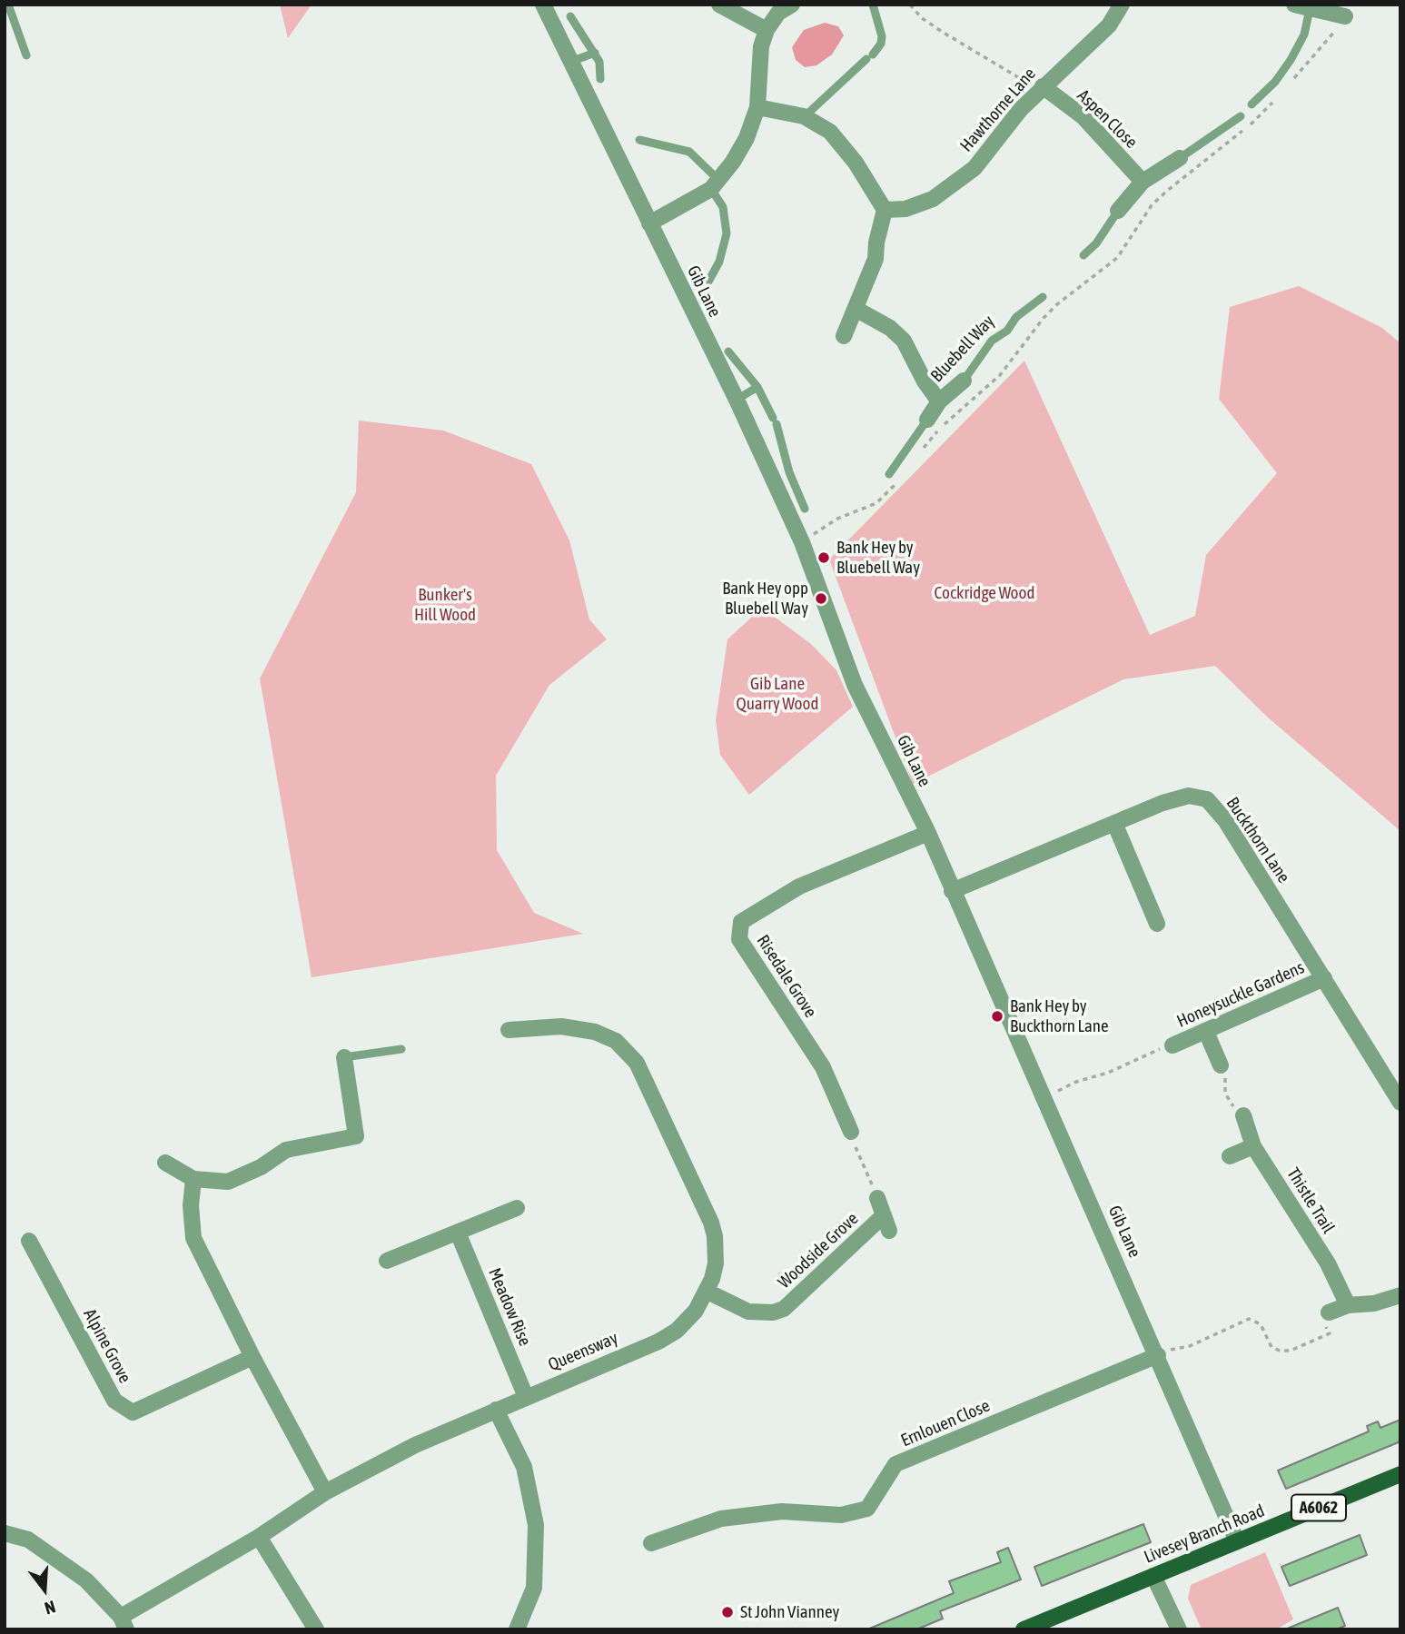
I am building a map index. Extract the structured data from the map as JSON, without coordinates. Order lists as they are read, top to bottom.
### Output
{
  "streets": {
    "main road": ["A6062", "Livesey Branch Road"],
    "street": [
      "Hawthorne Lane",
      "Aspen Close",
      "Gib Lane",
      "Bluebell Way",
      "Buckthorn Lane",
      "Risedale Grove",
      "Honeysuckle Gardens",
      "Thistle Trail",
      "Woodside Grove",
      "Meadow Rise",
      "Alpine Grove",
      "Queensway",
      "Ernlouen Close"
    ]
  },
  "crossings": [
    ["Hawthorne Lane", "Aspen Close"],
    ["Gib Lane", "Buckthorn Lane"],
    ["Gib Lane", "Risedale Grove"],
    ["Gib Lane", "Ernlouen Close"],
    ["Gib Lane", "Livesey Branch Road"],
    ["Buckthorn Lane", "Honeysuckle Gardens"],
    ["Woodside Grove", "Queensway"],
    ["Meadow Rise", "Queensway"]
  ],
  "parks": ["Cockridge Wood", "Bunker's Hill Wood", "Gib Lane Quarry Wood"],
  "places": [
    "Bank Hey by Bluebell Way",
    "Bank Hey opp Bluebell Way",
    "Bank Hey by Buckthorn Lane",
    "St John Vianney"
  ],
  "north": "bottom"
}
